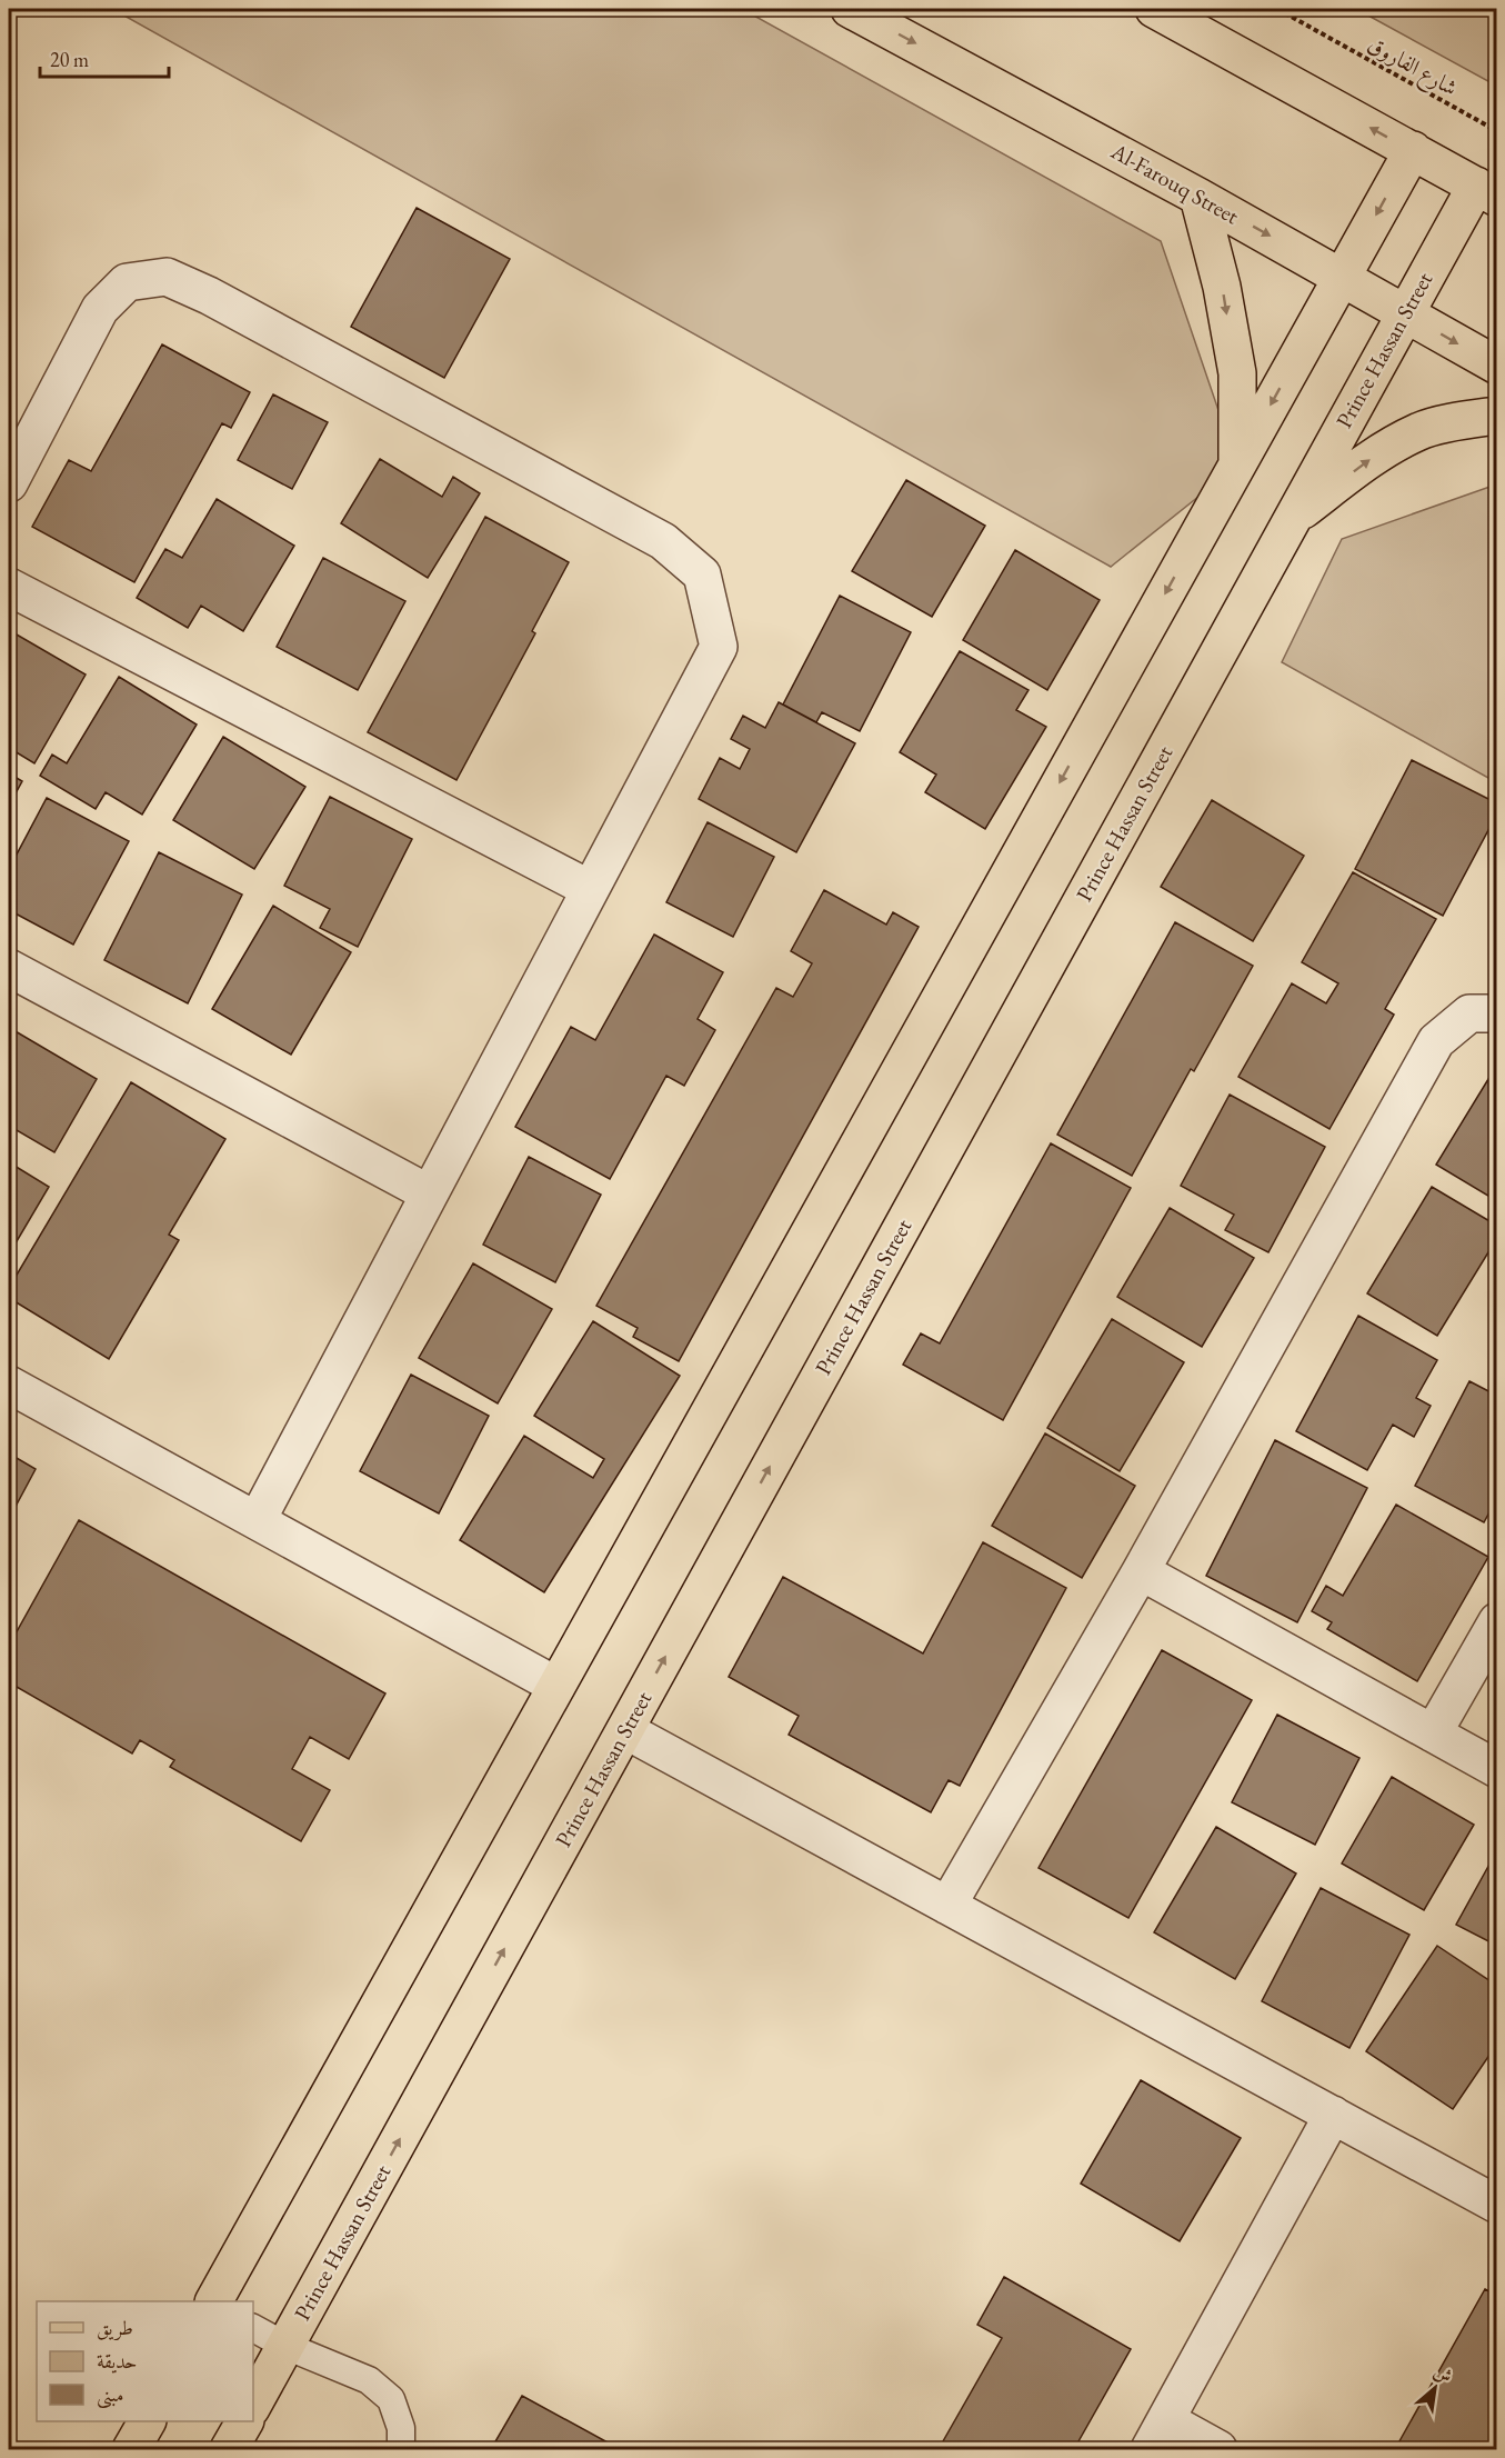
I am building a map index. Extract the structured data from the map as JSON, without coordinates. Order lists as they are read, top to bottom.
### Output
{
  "streets": {
    "main road": ["Al-Farouq Street", "Prince Hassan Street"],
    "path": ["شارع الفاروق"]
  },
  "crossings": [
    ["Al-Farouq Street", "Prince Hassan Street"]
  ],
  "legend": ["طريق", "حديقة", "مبنى"],
  "scale_bar": "20 m",
  "north": "top right"
}
